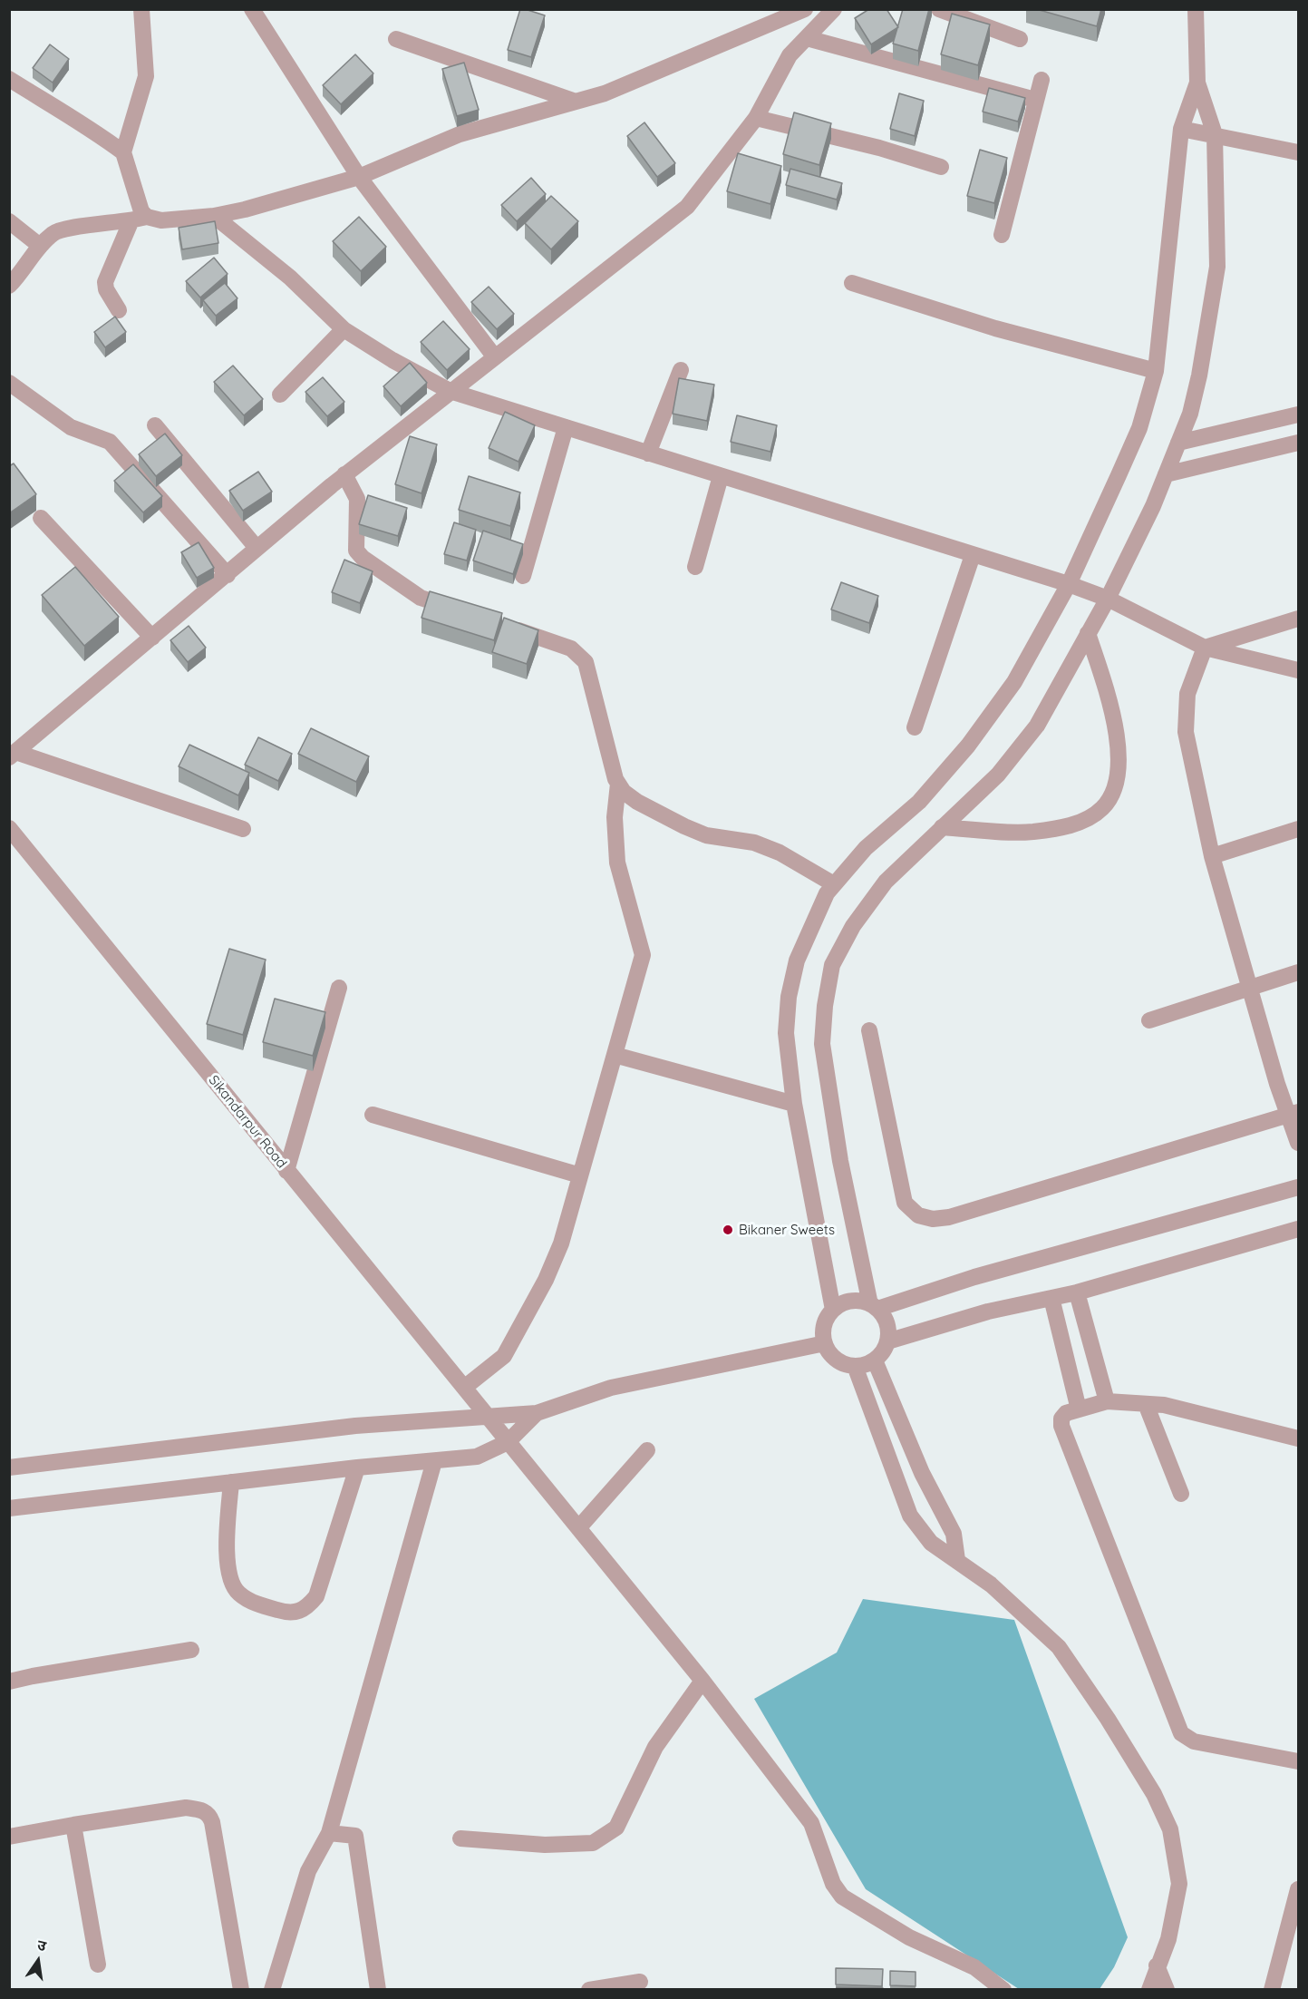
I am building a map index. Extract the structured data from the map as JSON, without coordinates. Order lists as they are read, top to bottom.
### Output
{
  "streets": {
    "street": ["Sikandarpur Road"]
  },
  "places": ["Bikaner Sweets"],
  "north": "top"
}
